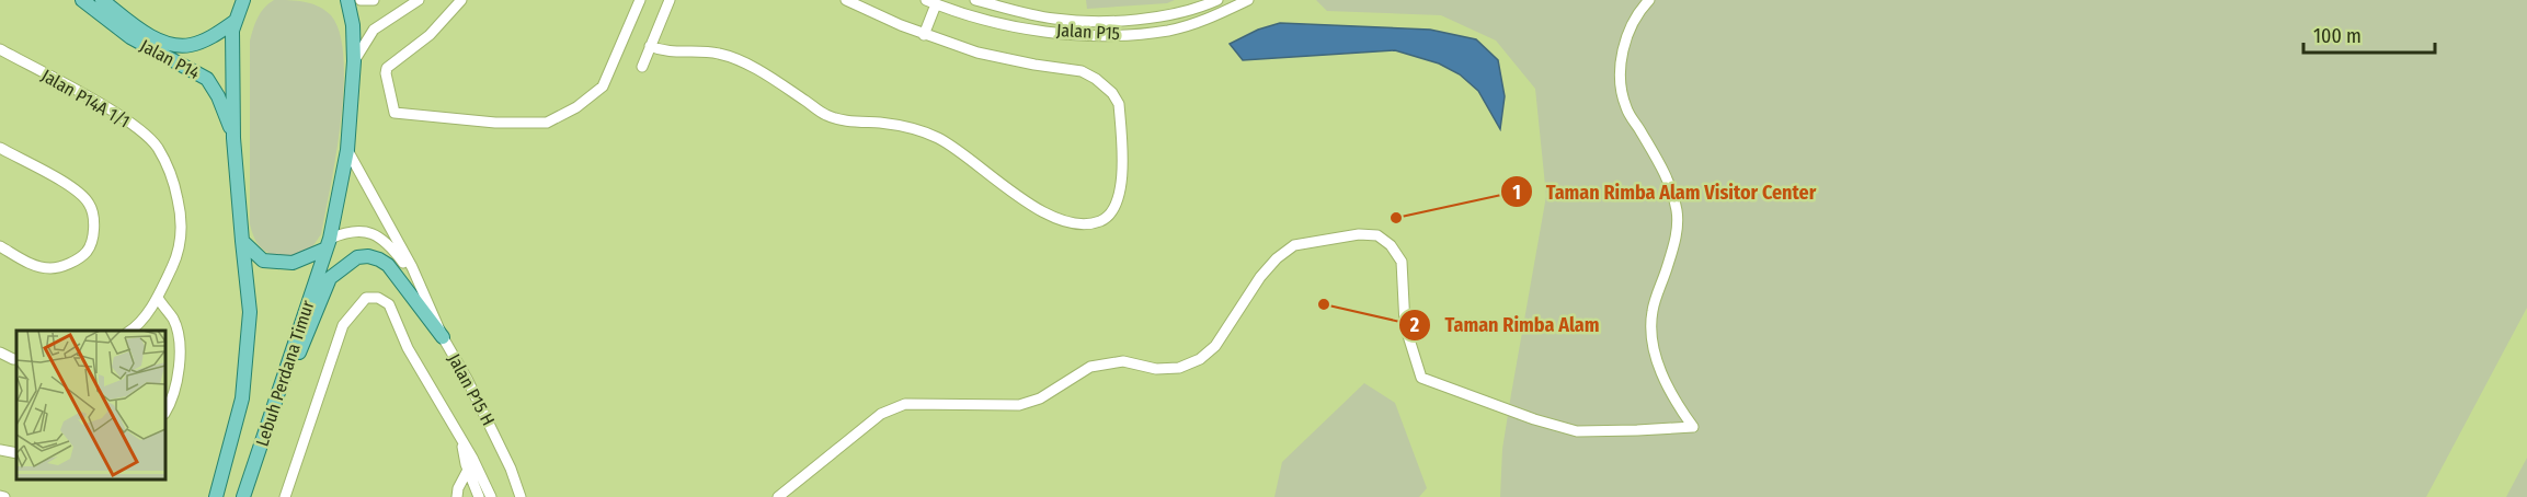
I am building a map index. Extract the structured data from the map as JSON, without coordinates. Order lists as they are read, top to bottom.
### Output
{
  "streets": {
    "main road": ["Jalan P14", "Lebuh Perdana Timur"],
    "street": ["Jalan P15", "Jalan P14A 1/1", "Jalan P15 H"]
  },
  "crossings": [
    ["Jalan P14", "Lebuh Perdana Timur"],
    ["Lebuh Perdana Timur", "Jalan P15 H"]
  ],
  "places": ["Taman Rimba Alam Visitor Center", "Taman Rimba Alam"],
  "scale_bar": "100 m"
}
